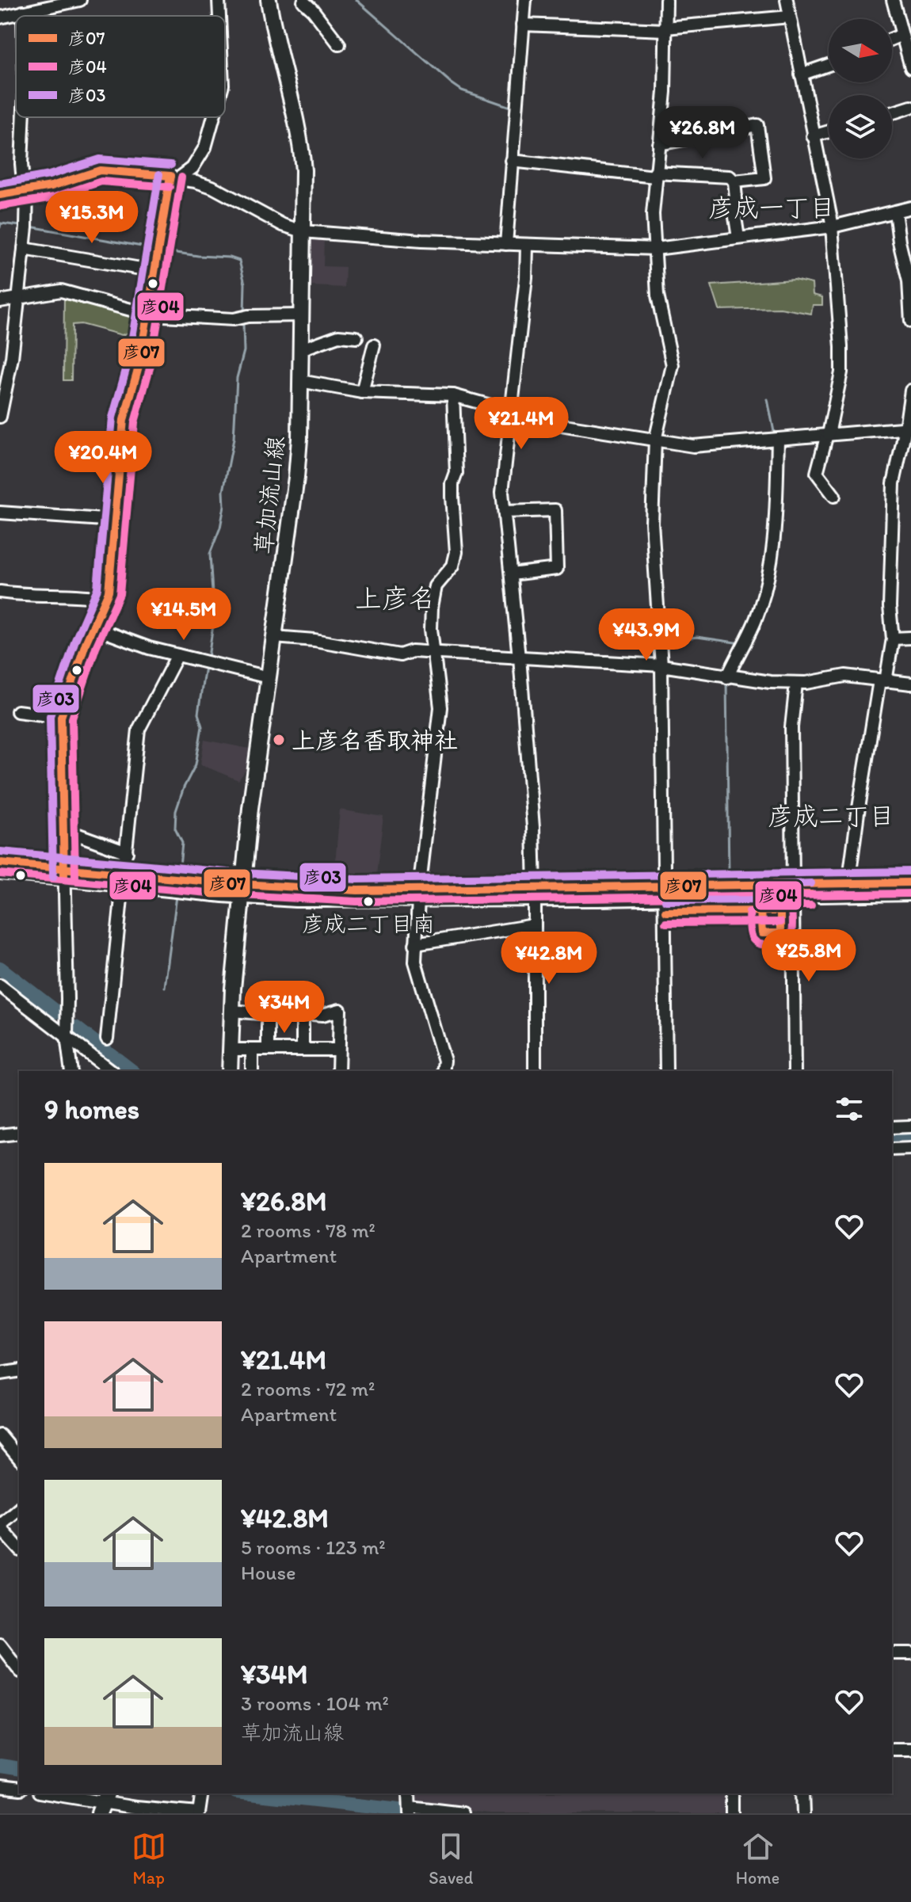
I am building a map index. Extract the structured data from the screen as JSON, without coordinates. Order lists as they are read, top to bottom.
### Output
{
  "streets": {
    "main road": ["草加流山線"]
  },
  "districts": ["彦成一丁目", "上彦名", "彦成二丁目"],
  "places": ["上彦名香取神社", "彦成二丁目南"],
  "lines": ["transit line 彦03", "transit line 彦07", "transit line 彦04"],
  "legend": ["彦07", "彦04", "彦03"],
  "north": "right",
  "page": {
    "price": [
      "¥26.8M",
      "¥15.3M",
      "¥21.4M",
      "¥20.4M",
      "¥14.5M",
      "¥43.9M",
      "¥25.8M",
      "¥42.8M",
      "¥34M"
    ],
    "heading": "9 homes",
    "list": [
      {
        "name": "¥26.8M",
        "note": "2 rooms · 78 m² · Apartment"
      },
      {
        "name": "¥21.4M",
        "note": "2 rooms · 72 m² · Apartment"
      },
      {
        "name": "¥42.8M",
        "note": "5 rooms · 123 m² · House"
      },
      {
        "name": "¥34M",
        "note": "3 rooms · 104 m² · 草加流山線"
      }
    ],
    "tabs": ["Map", "Saved", "Home"]
  }
}
